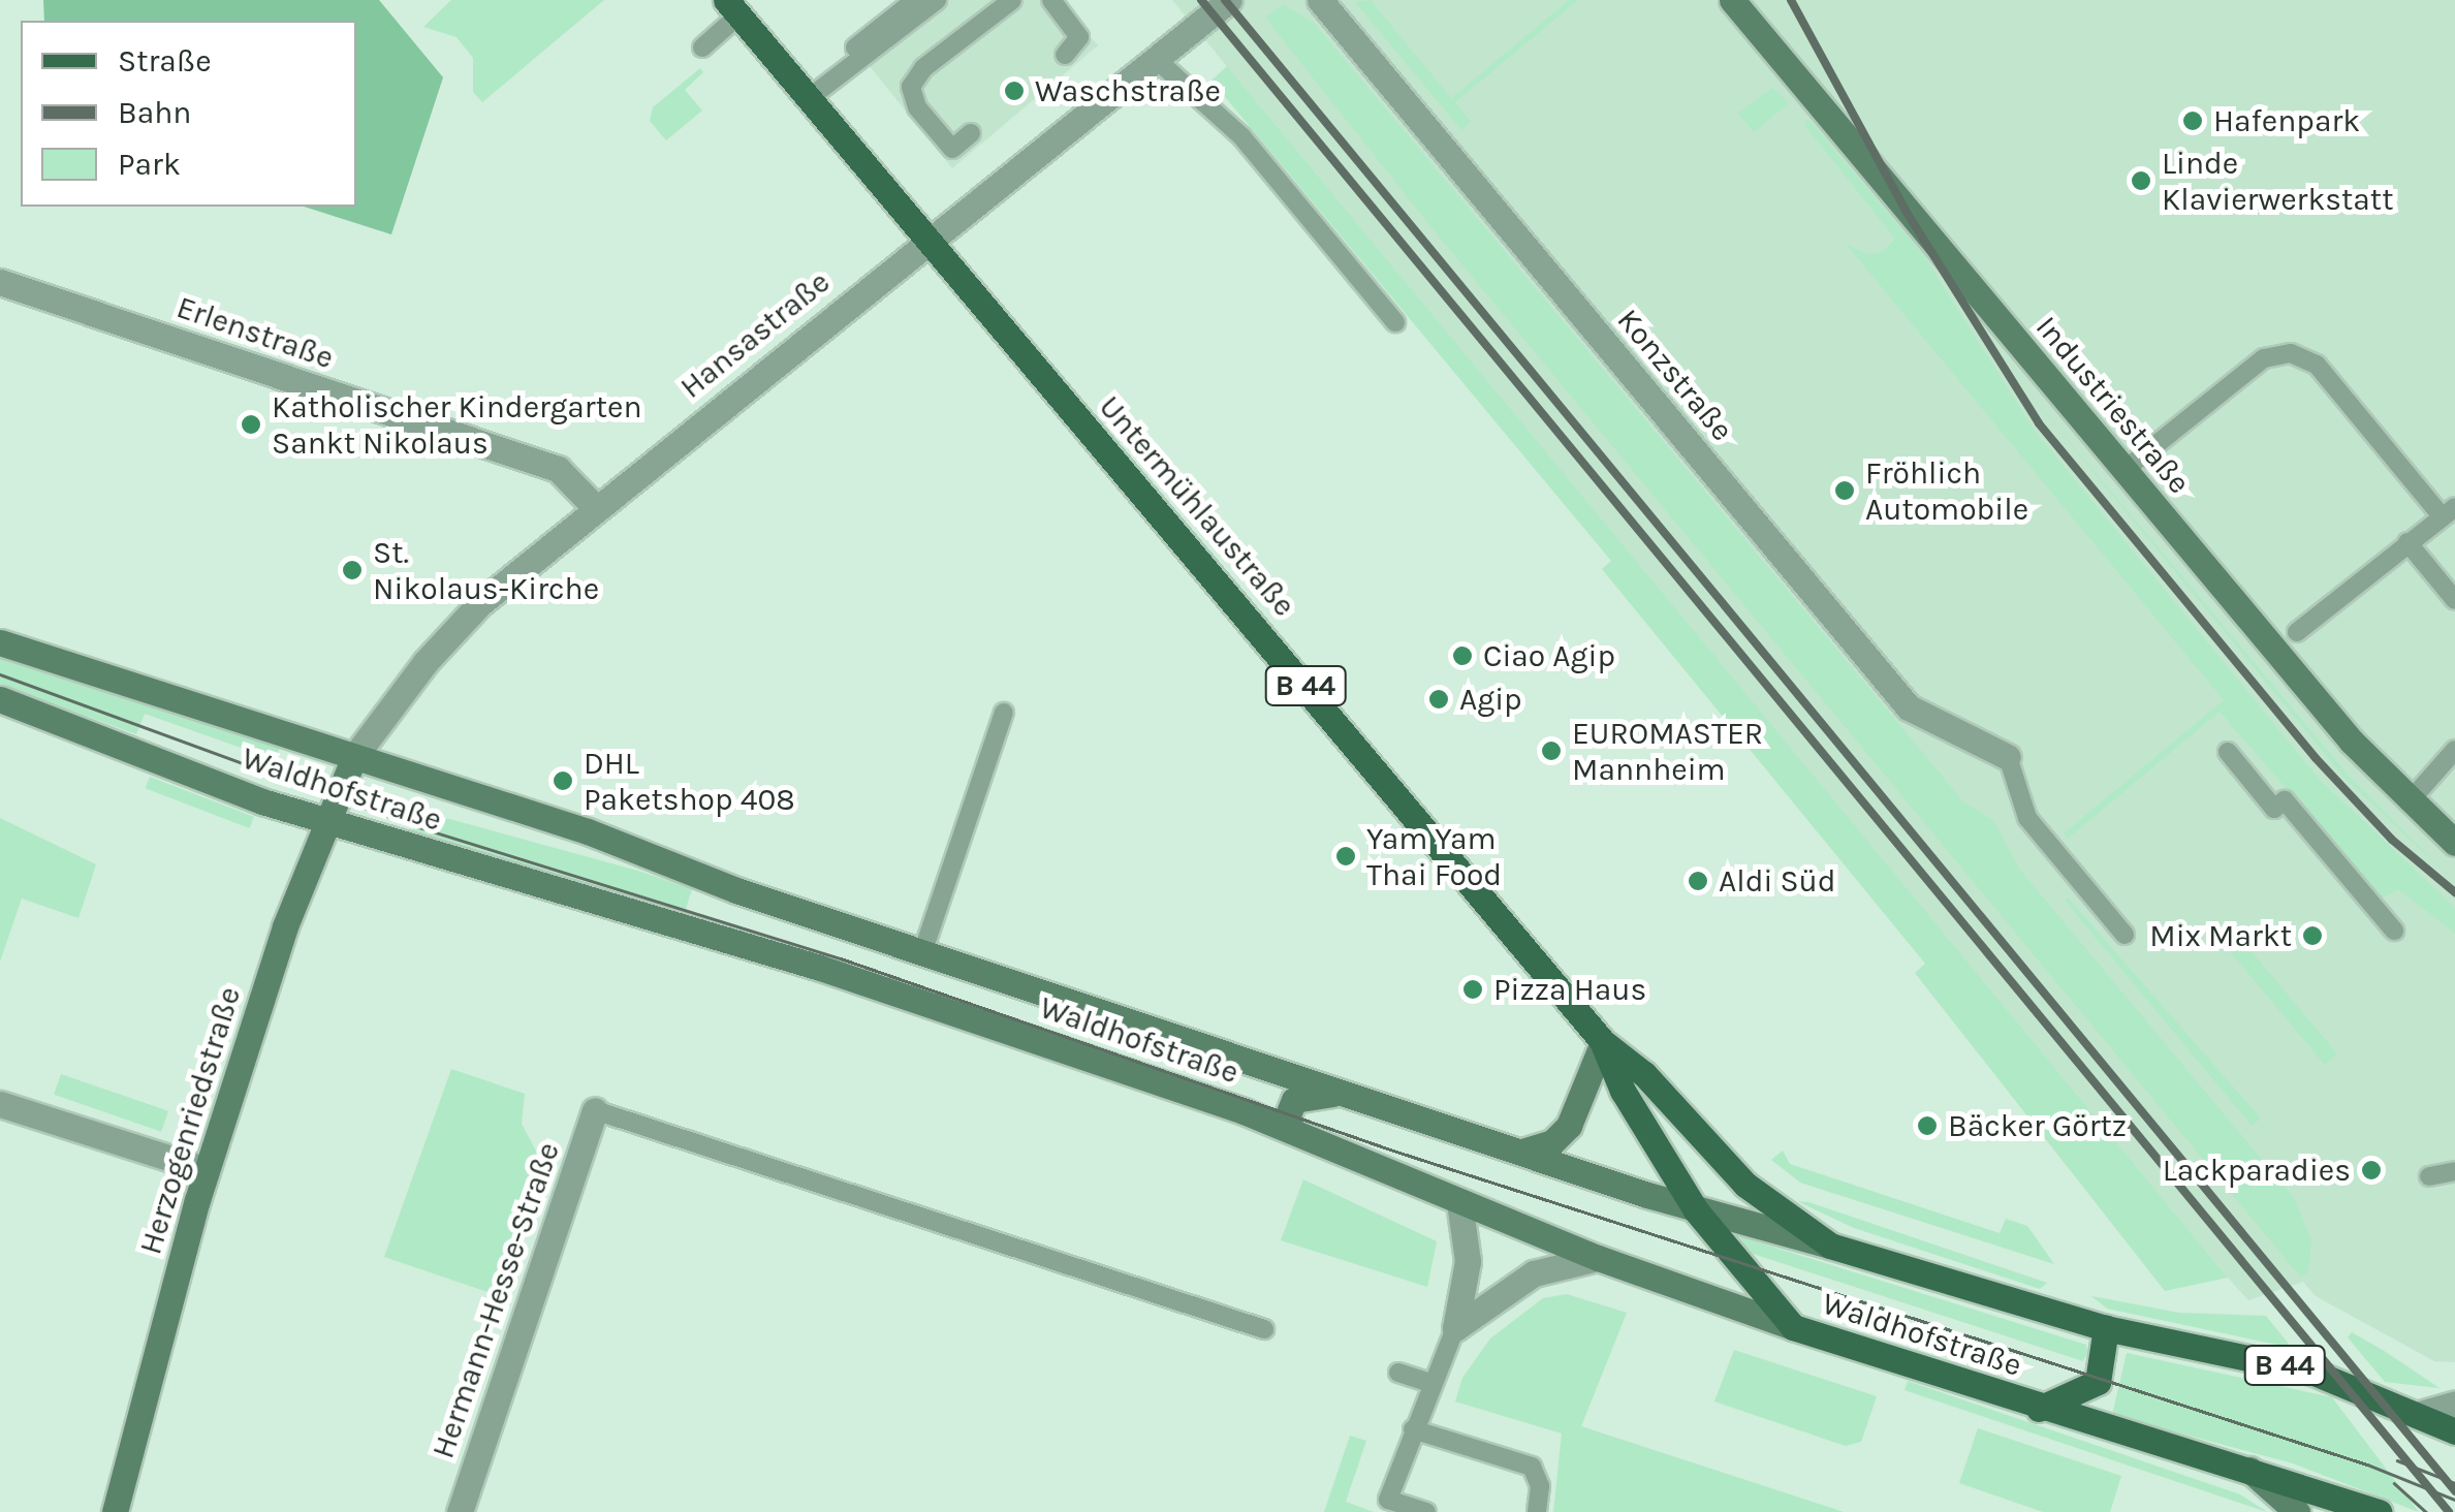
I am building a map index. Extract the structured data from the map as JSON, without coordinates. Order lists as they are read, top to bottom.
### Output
{
  "streets": {
    "main road": ["Untermühlaustraße", "B 44", "Waldhofstraße"],
    "street": [
      "Erlenstraße",
      "Hansastraße",
      "Konzstraße",
      "Industriestraße",
      "Herzogenriedstraße",
      "Hermann-Hesse-Straße"
    ]
  },
  "crossings": [
    ["Erlenstraße", "Hansastraße"],
    ["Hansastraße", "Untermühlaustraße"],
    ["Hansastraße", "Waldhofstraße"],
    ["Hansastraße", "Herzogenriedstraße"],
    ["Untermühlaustraße", "Waldhofstraße"],
    ["B 44", "Waldhofstraße"],
    ["Waldhofstraße", "Herzogenriedstraße"]
  ],
  "places": [
    "Waschstraße",
    "Hafenpark",
    "Linde Klavierwerkstatt",
    "Katholischer Kindergarten Sankt Nikolaus",
    "Fröhlich Automobile",
    "St. Nikolaus-Kirche",
    "Ciao Agip",
    "Agip",
    "EUROMASTER Mannheim",
    "DHL Paketshop 408",
    "Yam Yam Thai Food",
    "Aldi Süd",
    "Mix Markt",
    "Pizza Haus",
    "Bäcker Görtz",
    "Lackparadies"
  ],
  "legend": ["Straße", "Bahn", "Park"]
}
